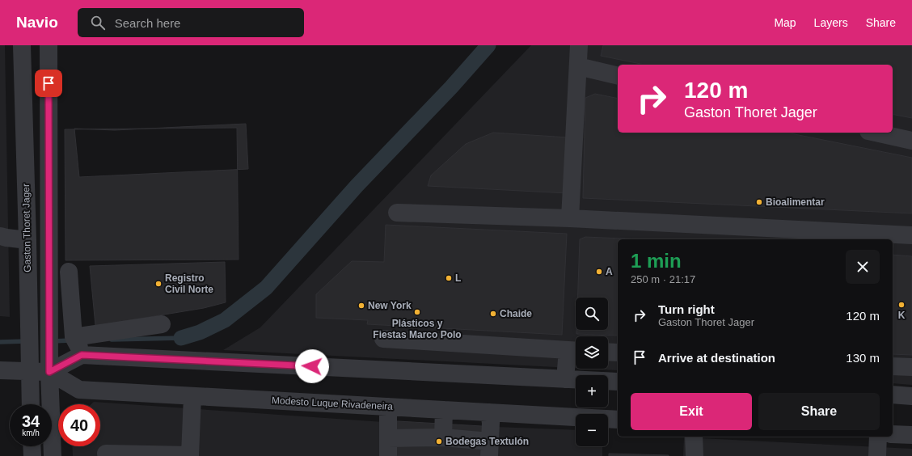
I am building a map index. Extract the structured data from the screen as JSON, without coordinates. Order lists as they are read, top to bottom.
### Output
{
  "streets": {
    "street": ["Gaston Thoret Jager", "Modesto Luque Rivadeneira"]
  },
  "places": [
    "Bioalimentar",
    "A",
    "L",
    "Registro Civil Norte",
    "K",
    "New York",
    "Plásticos y Fiestas Marco Polo",
    "Chaide",
    "Bodegas Textulón"
  ],
  "page": {
    "header": "Navio",
    "search": "Search here",
    "nav": ["Map", "Layers", "Share"],
    "turn": ["120 m", "Gaston Thoret Jager"],
    "heading": ["1 min", "250 m · 21:17"],
    "list": [
      {
        "name": "Turn right",
        "note": "Gaston Thoret Jager",
        "value": "120 m"
      },
      {
        "name": "Arrive at destination",
        "value": "130 m"
      }
    ],
    "map_buttons": ["+", "−"],
    "buttons": ["Exit", "Share"],
    "speed": "34 km/h",
    "limit": "40"
  }
}
